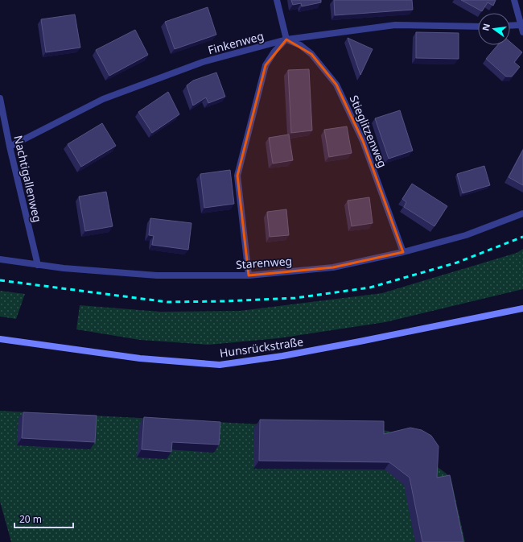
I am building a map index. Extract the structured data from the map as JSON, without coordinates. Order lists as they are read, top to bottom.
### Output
{
  "streets": {
    "main road": ["Hunsrückstraße"],
    "street": [
      "Finkenweg",
      "Stieglitzenweg",
      "Nachtigallenweg",
      "Starenweg"
    ]
  },
  "crossings": [
    ["Finkenweg", "Stieglitzenweg"],
    ["Finkenweg", "Nachtigallenweg"],
    ["Stieglitzenweg", "Starenweg"],
    ["Nachtigallenweg", "Starenweg"]
  ],
  "scale_bar": "20 m",
  "north": "left"
}
